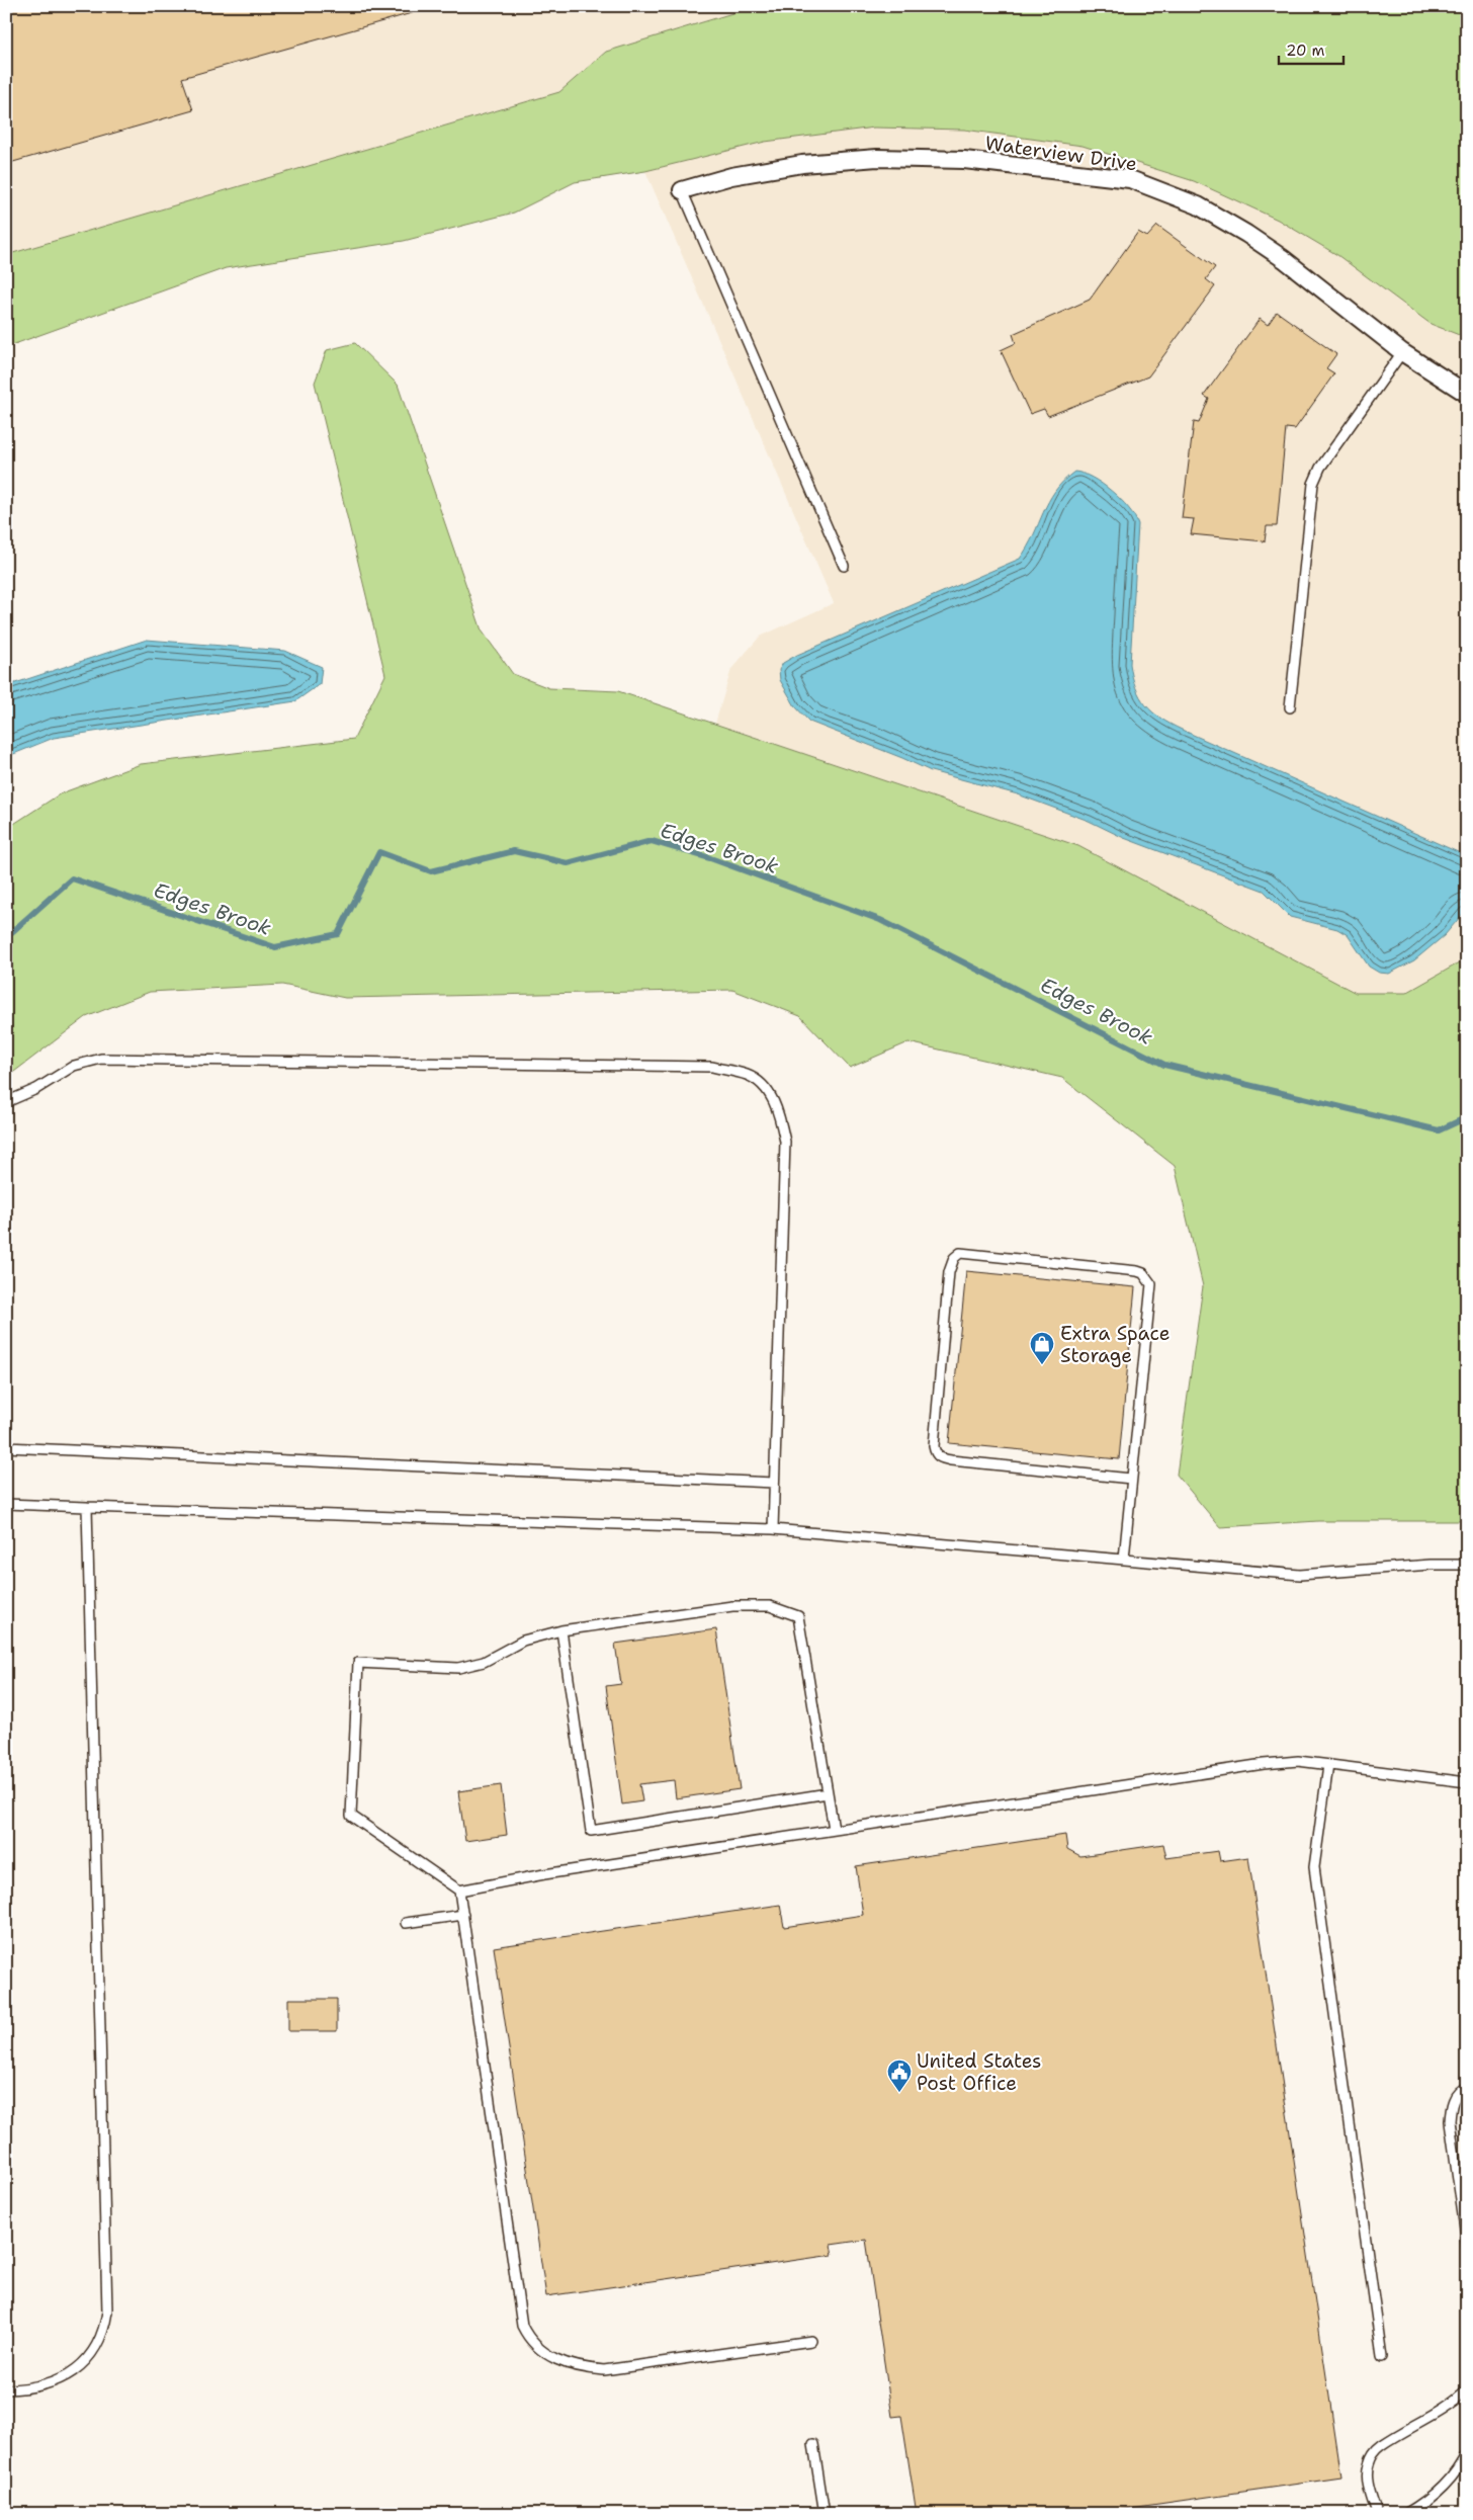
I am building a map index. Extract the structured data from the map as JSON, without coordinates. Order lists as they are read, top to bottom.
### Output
{
  "streets": {
    "street": ["Waterview Drive"]
  },
  "water": ["Edges Brook"],
  "places": {
    "shop": ["Extra Space Storage"],
    "public building": ["United States Post Office"]
  },
  "scale_bar": "20 m"
}
